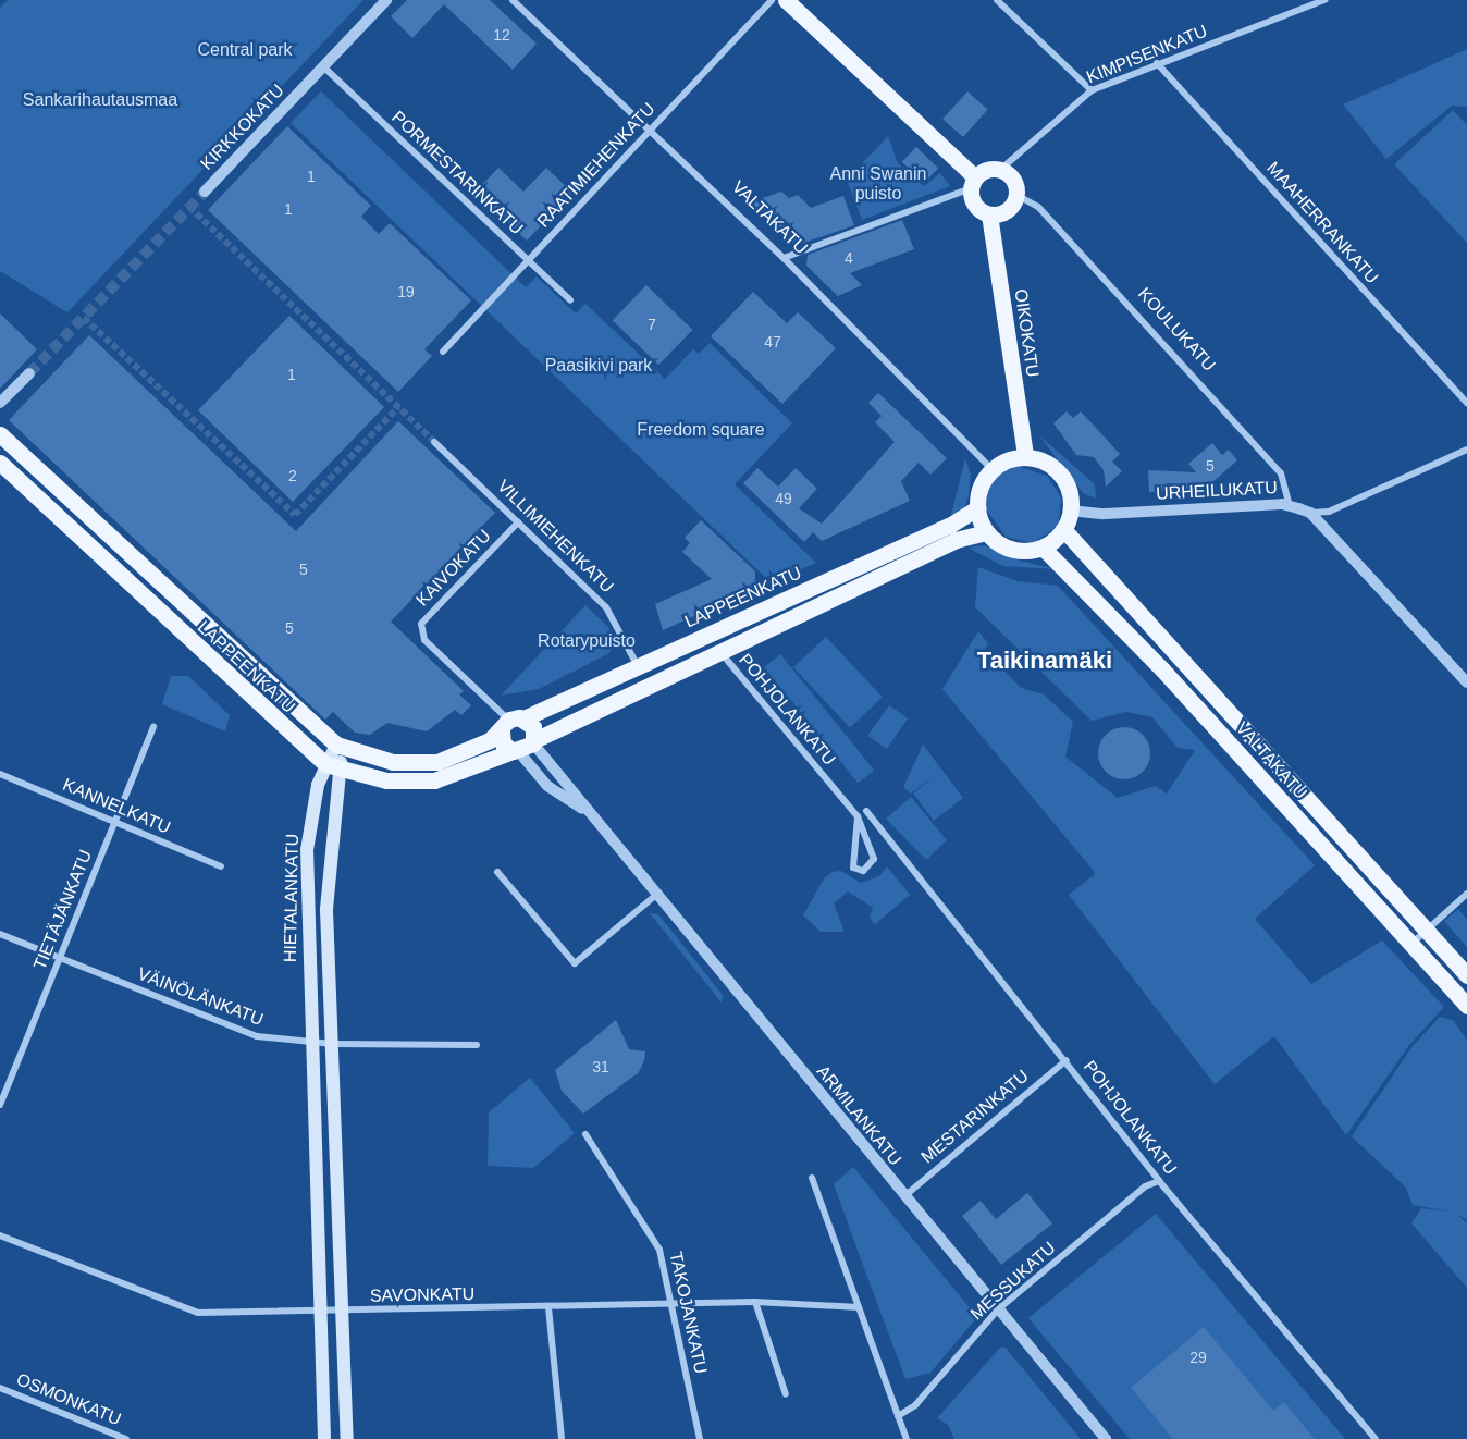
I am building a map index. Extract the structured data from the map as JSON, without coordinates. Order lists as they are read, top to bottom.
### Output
{
  "streets": {
    "main road": [
      "VALTAKATU",
      "OIKOKATU",
      "LAPPEENKATU",
      "HIETALANKATU"
    ],
    "street": [
      "KIMPISENKATU",
      "KIRKKOKATU",
      "RAATIMIEHENKATU",
      "PORMESTARINKATU",
      "MAAHERRANKATU",
      "KOULUKATU",
      "URHEILUKATU",
      "VILLIMIEHENKATU",
      "KAIVOKATU",
      "POHJOLANKATU",
      "KANNELKATU",
      "TIETÄJÄNKATU",
      "VÄINÖLÄNKATU",
      "ARMILANKATU",
      "MESTARINKATU",
      "MESSUKATU",
      "SAVONKATU",
      "TAKOJANKATU",
      "OSMONKATU"
    ]
  },
  "crossings": [
    ["KIMPISENKATU", "MAAHERRANKATU"],
    ["KIMPISENKATU", "KOULUKATU"],
    ["KIMPISENKATU", "OIKOKATU"],
    ["KIRKKOKATU", "PORMESTARINKATU"],
    ["RAATIMIEHENKATU", "PORMESTARINKATU"],
    ["RAATIMIEHENKATU", "VALTAKATU"],
    ["VALTAKATU", "OIKOKATU"],
    ["VALTAKATU", "URHEILUKATU"],
    ["VALTAKATU", "LAPPEENKATU"],
    ["KOULUKATU", "OIKOKATU"],
    ["KOULUKATU", "URHEILUKATU"],
    ["OIKOKATU", "URHEILUKATU"],
    ["OIKOKATU", "LAPPEENKATU"],
    ["URHEILUKATU", "LAPPEENKATU"],
    ["VILLIMIEHENKATU", "KAIVOKATU"],
    ["VILLIMIEHENKATU", "LAPPEENKATU"],
    ["KAIVOKATU", "LAPPEENKATU"],
    ["LAPPEENKATU", "POHJOLANKATU"],
    ["LAPPEENKATU", "HIETALANKATU"],
    ["LAPPEENKATU", "ARMILANKATU"],
    ["POHJOLANKATU", "MESTARINKATU"],
    ["POHJOLANKATU", "MESSUKATU"],
    ["KANNELKATU", "TIETÄJÄNKATU"],
    ["HIETALANKATU", "VÄINÖLÄNKATU"],
    ["HIETALANKATU", "SAVONKATU"],
    ["TIETÄJÄNKATU", "VÄINÖLÄNKATU"],
    ["ARMILANKATU", "MESTARINKATU"],
    ["ARMILANKATU", "MESSUKATU"],
    ["SAVONKATU", "TAKOJANKATU"]
  ],
  "districts": ["Taikinamäki"],
  "parks": [
    "Central park",
    "Sankarihautausmaa",
    "Anni Swanin puisto",
    "Paasikivi park",
    "Freedom square",
    "Rotarypuisto"
  ],
  "house_numbers": [
    "12",
    "1",
    "1",
    "4",
    "19",
    "7",
    "47",
    "1",
    "5",
    "2",
    "49",
    "5",
    "5",
    "31",
    "29"
  ]
}
